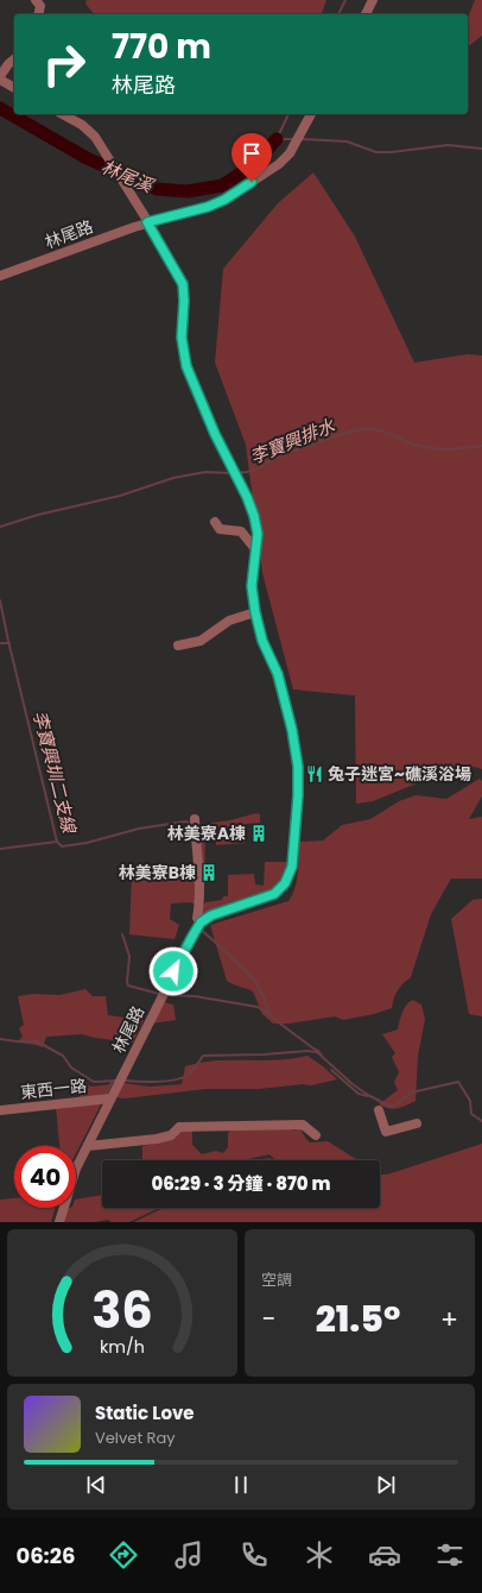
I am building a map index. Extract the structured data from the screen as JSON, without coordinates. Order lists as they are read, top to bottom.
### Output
{
  "streets": {
    "street": ["林尾路", "東西一路"]
  },
  "crossings": [
    ["林尾路", "東西一路"]
  ],
  "water": ["林尾溪", "李寶興排水", "李寶興圳二支線"],
  "places": {
    "restaurant": ["兔子迷宮~礁溪浴場"],
    "building": ["林美寮A棟", "林美寮B棟"]
  },
  "page": {
    "turn": ["770 m", "林尾路"],
    "limit": "40",
    "trip": "06:29 · 3 分鐘 · 870 m",
    "tile": "空調",
    "heat": ["−", "21.5°", "+"],
    "song": ["Static Love", "Velvet Ray"],
    "tabs": "06:26",
    "gauge": ["36", "km/h"]
  }
}
